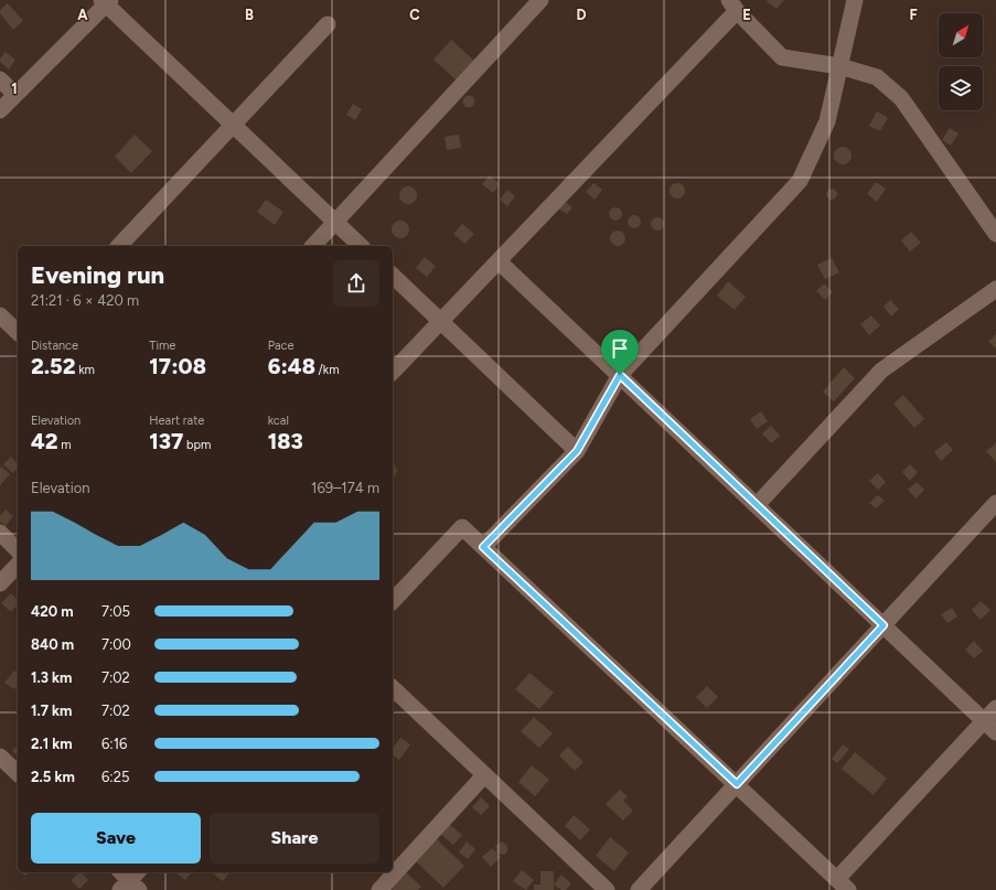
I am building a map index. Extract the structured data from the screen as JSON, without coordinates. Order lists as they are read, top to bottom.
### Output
{
  "north": "top right",
  "page": {
    "heading": ["Evening run", "21:21 · 6 × 420 m"],
    "stats": [
      ["Distance", "2.52 km"],
      ["Time", "17:08"],
      ["Pace", "6:48 /km"],
      ["Elevation", "42 m"],
      ["Heart rate", "137 bpm"],
      ["kcal", "183"]
    ],
    "chart": ["Elevation", "169–174 m"],
    "list": [
      {
        "name": "420 m",
        "note": "7:05"
      },
      {
        "name": "840 m",
        "note": "7:00"
      },
      {
        "name": "1.3 km",
        "note": "7:02"
      },
      {
        "name": "1.7 km",
        "note": "7:02"
      },
      {
        "name": "2.1 km",
        "note": "6:16"
      },
      {
        "name": "2.5 km",
        "note": "6:25"
      }
    ],
    "buttons": ["Save", "Share"]
  },
  "grid": {
    "columns": [
      "A",
      "B",
      "C",
      "D",
      "E",
      "F"
    ],
    "rows": ["1"]
  }
}
